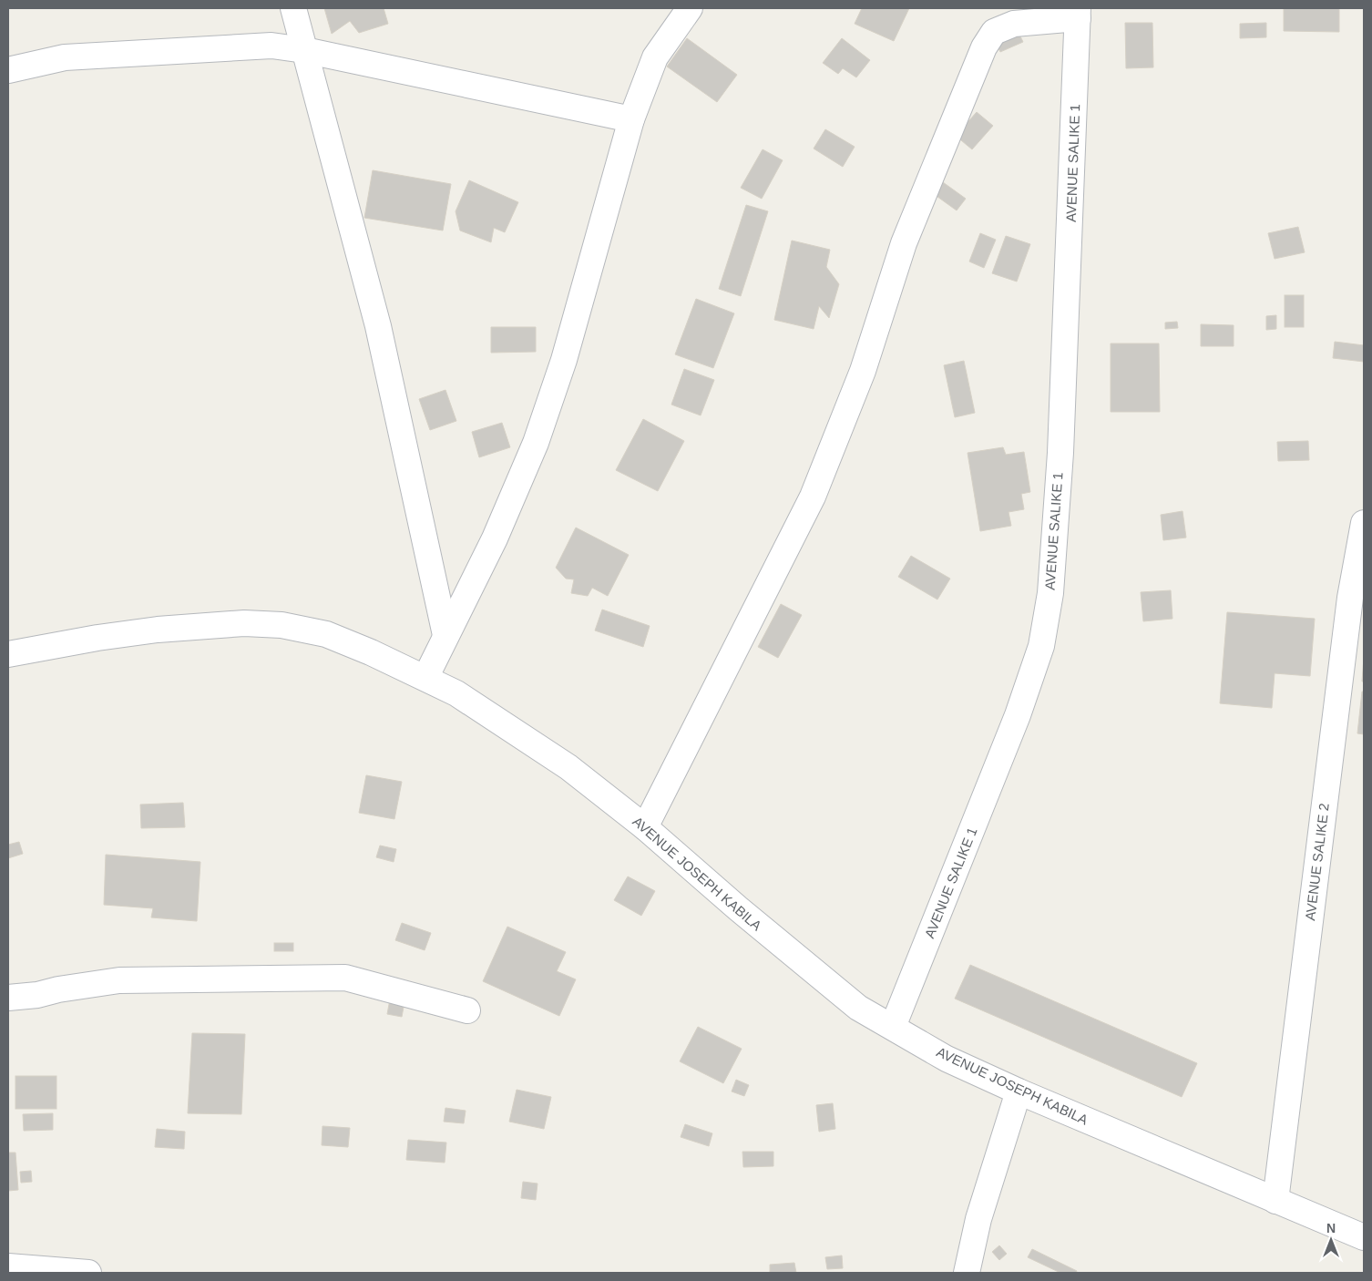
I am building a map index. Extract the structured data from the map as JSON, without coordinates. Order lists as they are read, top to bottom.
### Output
{
  "streets": {
    "street": ["AVENUE SALIKE 1", "AVENUE SALIKE 2", "AVENUE JOSEPH KABILA"]
  },
  "crossings": [
    ["AVENUE SALIKE 1", "AVENUE JOSEPH KABILA"],
    ["AVENUE SALIKE 2", "AVENUE JOSEPH KABILA"]
  ],
  "north": "top"
}
